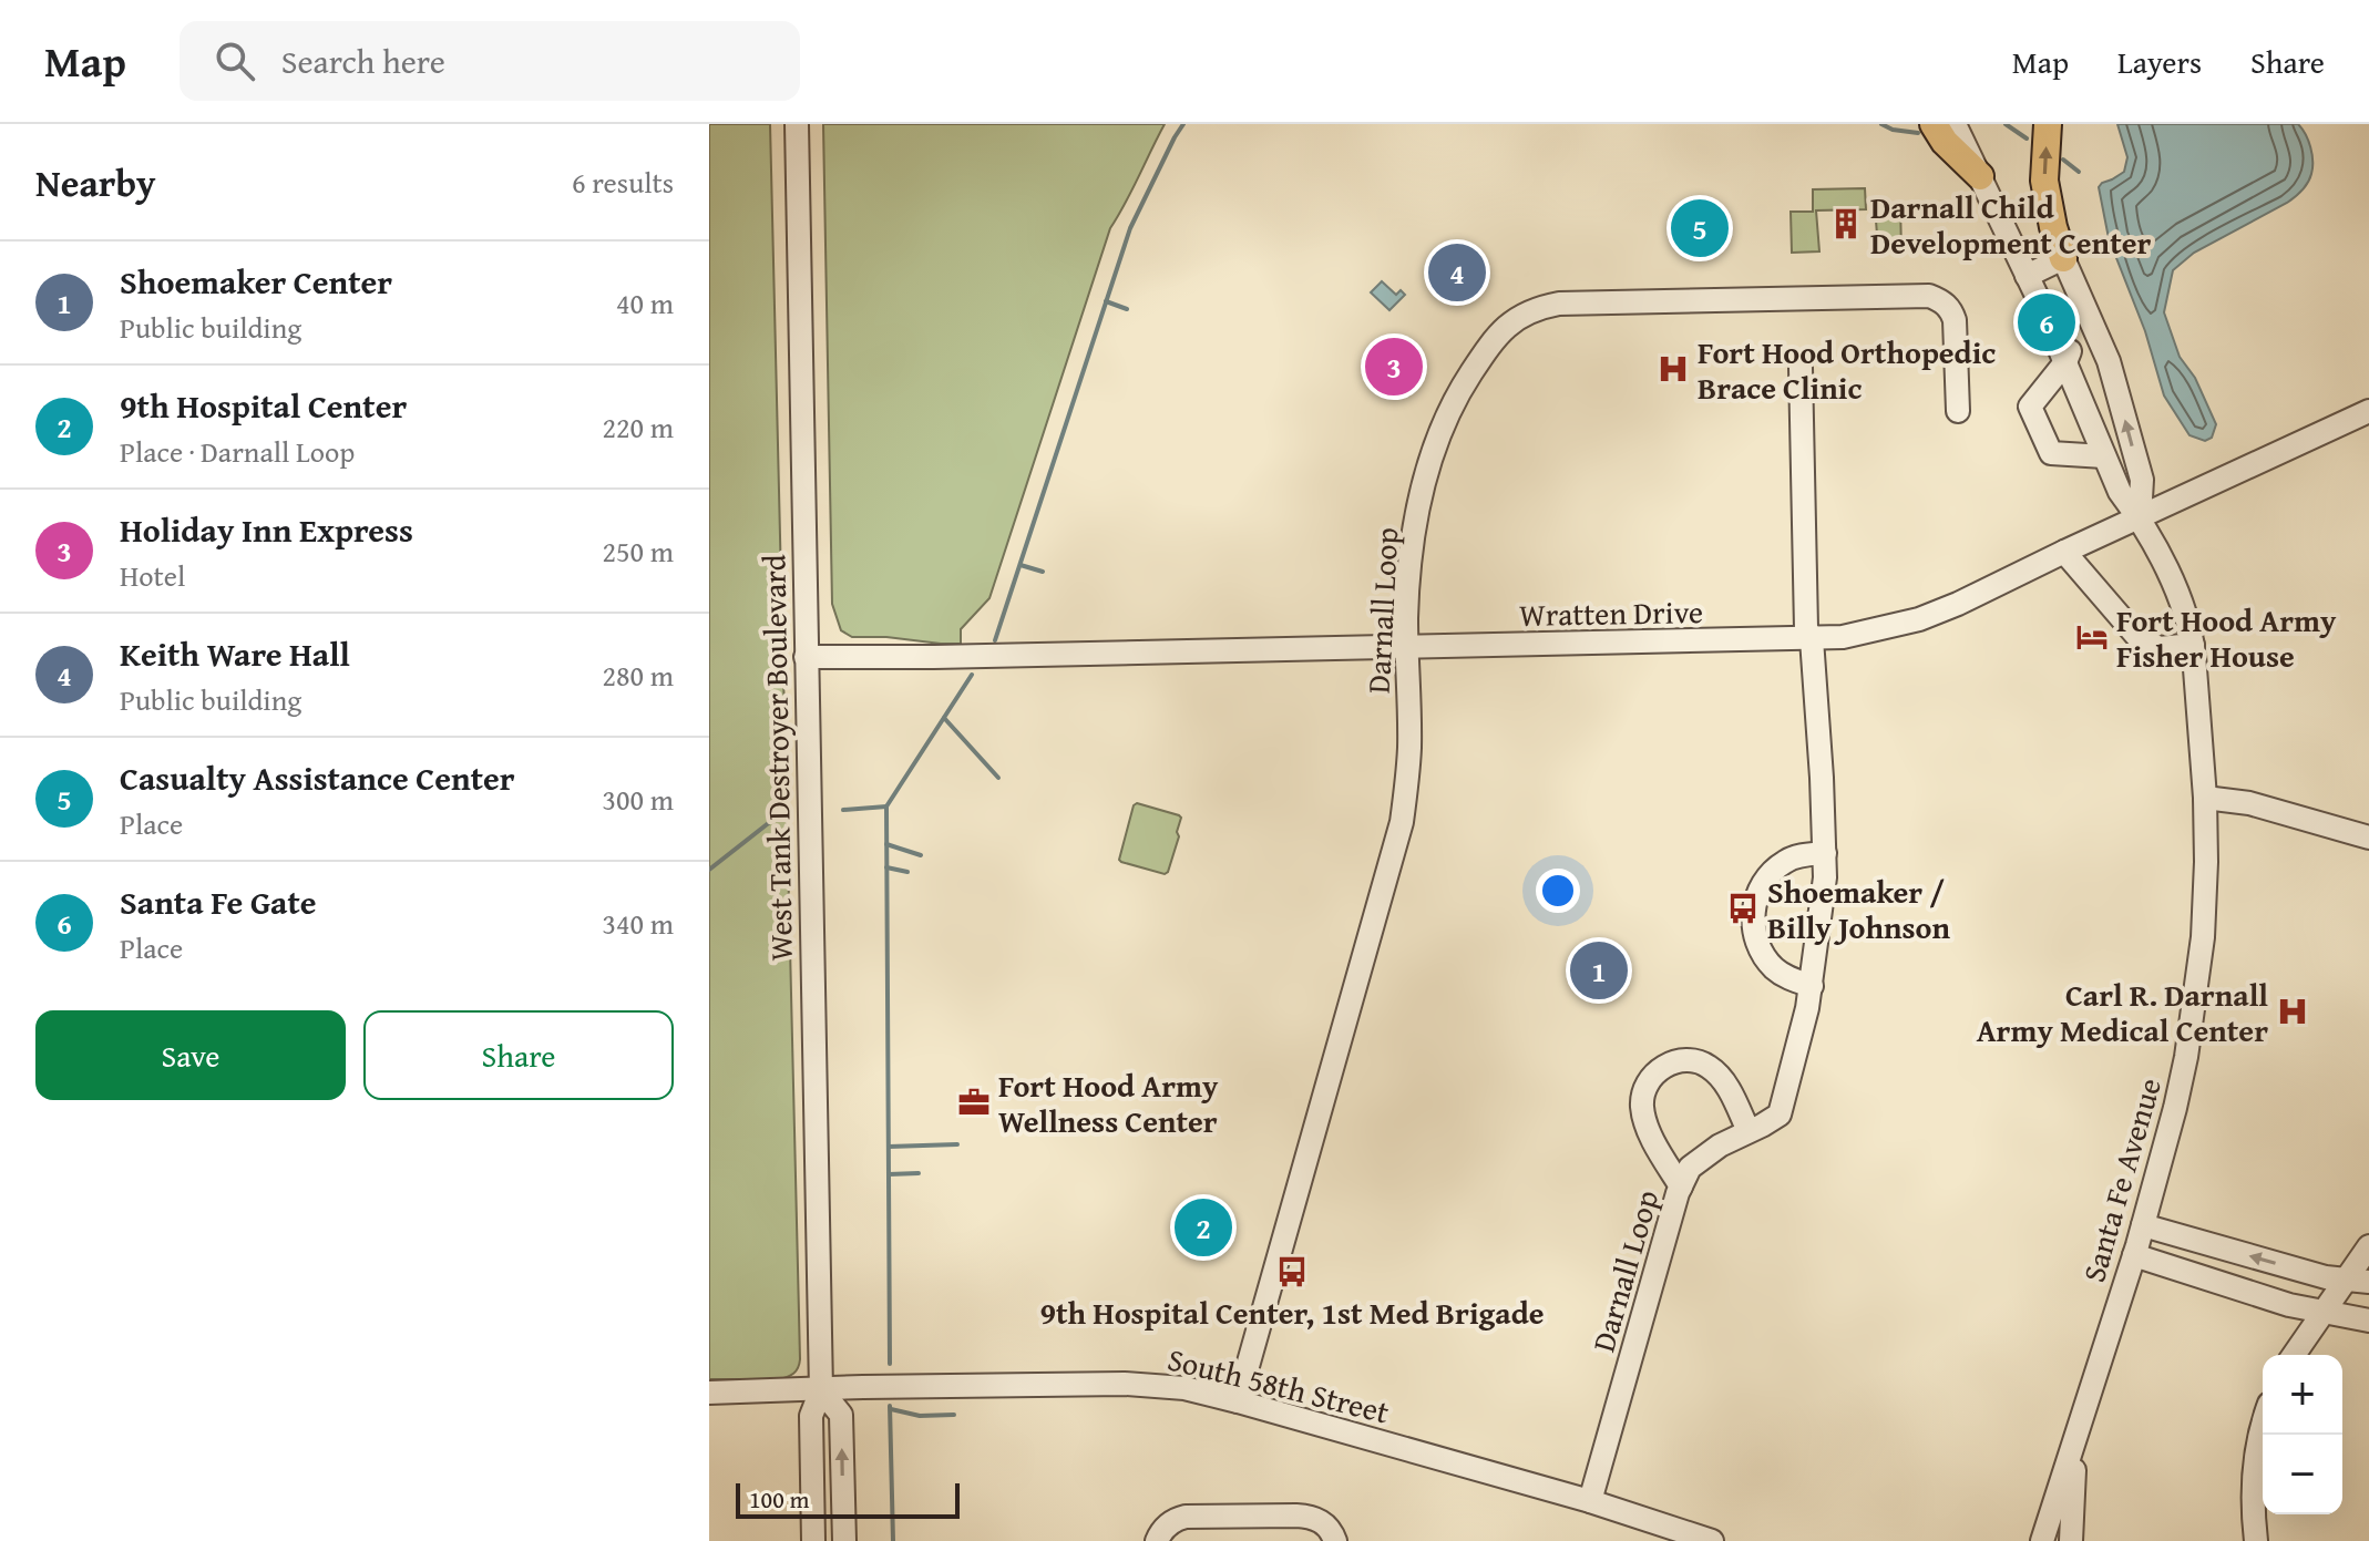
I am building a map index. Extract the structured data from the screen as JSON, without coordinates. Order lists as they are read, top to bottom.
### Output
{
  "streets": {
    "street": [
      "Darnall Loop",
      "Wratten Drive",
      "West Tank Destroyer Boulevard",
      "Santa Fe Avenue",
      "South 58th Street"
    ]
  },
  "crossings": [
    ["Darnall Loop", "Wratten Drive"],
    ["Darnall Loop", "South 58th Street"],
    ["Wratten Drive", "West Tank Destroyer Boulevard"],
    ["Wratten Drive", "Santa Fe Avenue"],
    ["West Tank Destroyer Boulevard", "South 58th Street"]
  ],
  "places": {
    "building": ["Darnall Child Development Center"],
    "hospital": ["Fort Hood Orthopedic Brace Clinic", "Carl R. Darnall Army Medical Center"],
    "hotel": ["Fort Hood Army Fisher House"],
    "bus stop": ["Shoemaker / Billy Johnson", "9th Hospital Center, 1st Med Brigade"],
    "office": ["Fort Hood Army Wellness Center"]
  },
  "scale_bar": "100 m",
  "page": {
    "header": "Map",
    "search": "Search here",
    "nav": ["Map", "Layers", "Share"],
    "heading": ["Nearby", "6 results"],
    "pins": [
      "5",
      "4",
      "6",
      "3",
      "1",
      "2"
    ],
    "list": [
      {
        "mark": "1",
        "name": "Shoemaker Center",
        "note": "Public building",
        "value": "40 m"
      },
      {
        "mark": "2",
        "name": "9th Hospital Center",
        "note": "Place · Darnall Loop",
        "value": "220 m"
      },
      {
        "mark": "3",
        "name": "Holiday Inn Express",
        "note": "Hotel",
        "value": "250 m"
      },
      {
        "mark": "4",
        "name": "Keith Ware Hall",
        "note": "Public building",
        "value": "280 m"
      },
      {
        "mark": "5",
        "name": "Casualty Assistance Center",
        "note": "Place",
        "value": "300 m"
      },
      {
        "mark": "6",
        "name": "Santa Fe Gate",
        "note": "Place",
        "value": "340 m"
      }
    ],
    "buttons": ["Save", "Share"],
    "map_buttons": ["+", "−"],
    "scale": "100 m"
  }
}
